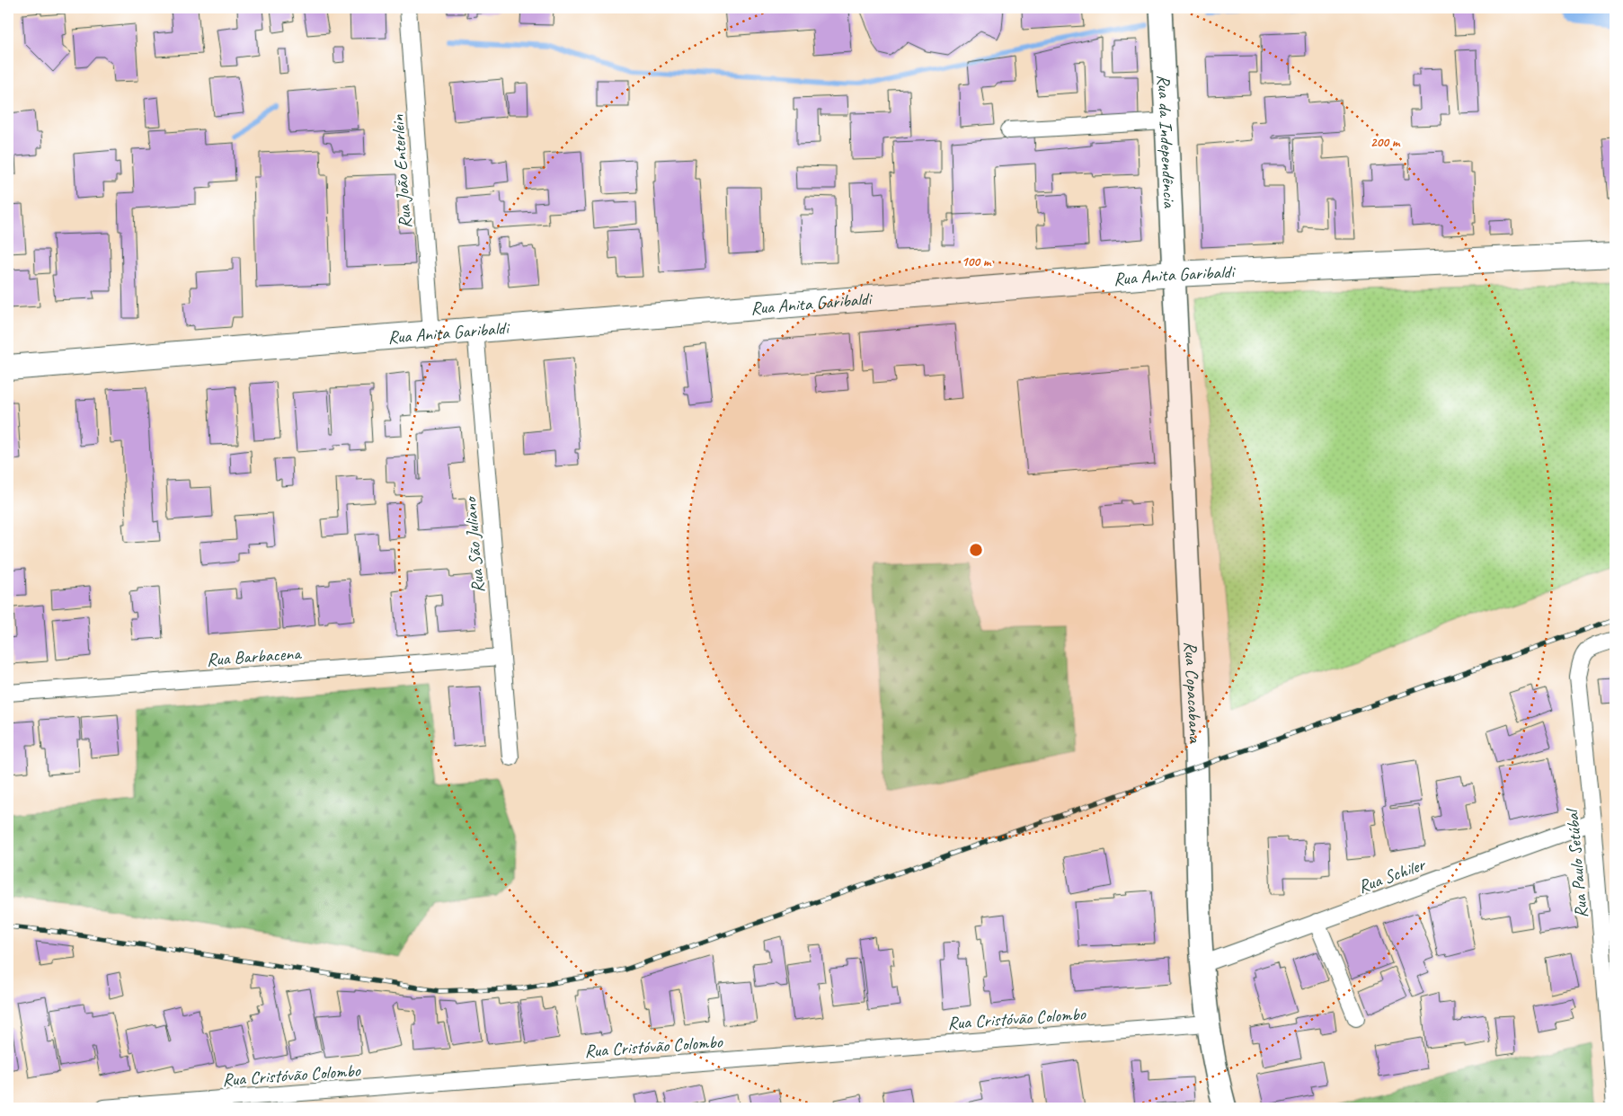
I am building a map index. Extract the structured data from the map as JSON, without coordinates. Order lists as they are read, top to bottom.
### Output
{
  "streets": {
    "main road": ["Rua da Independência", "Rua Anita Garibaldi", "Rua Copacabana"],
    "street": [
      "Rua João Enterlein",
      "Rua São Juliano",
      "Rua Barbacena",
      "Rua Paulo Setúbal",
      "Rua Schiler",
      "Rua Cristóvão Colombo"
    ]
  },
  "crossings": [
    ["Rua da Independência", "Rua Anita Garibaldi"],
    ["Rua da Independência", "Rua Copacabana"],
    ["Rua João Enterlein", "Rua Anita Garibaldi"],
    ["Rua Anita Garibaldi", "Rua São Juliano"],
    ["Rua Anita Garibaldi", "Rua Copacabana"],
    ["Rua São Juliano", "Rua Barbacena"],
    ["Rua Copacabana", "Rua Schiler"],
    ["Rua Copacabana", "Rua Cristóvão Colombo"],
    ["Rua Paulo Setúbal", "Rua Schiler"]
  ],
  "rings": ["200 m", "100 m"]
}
